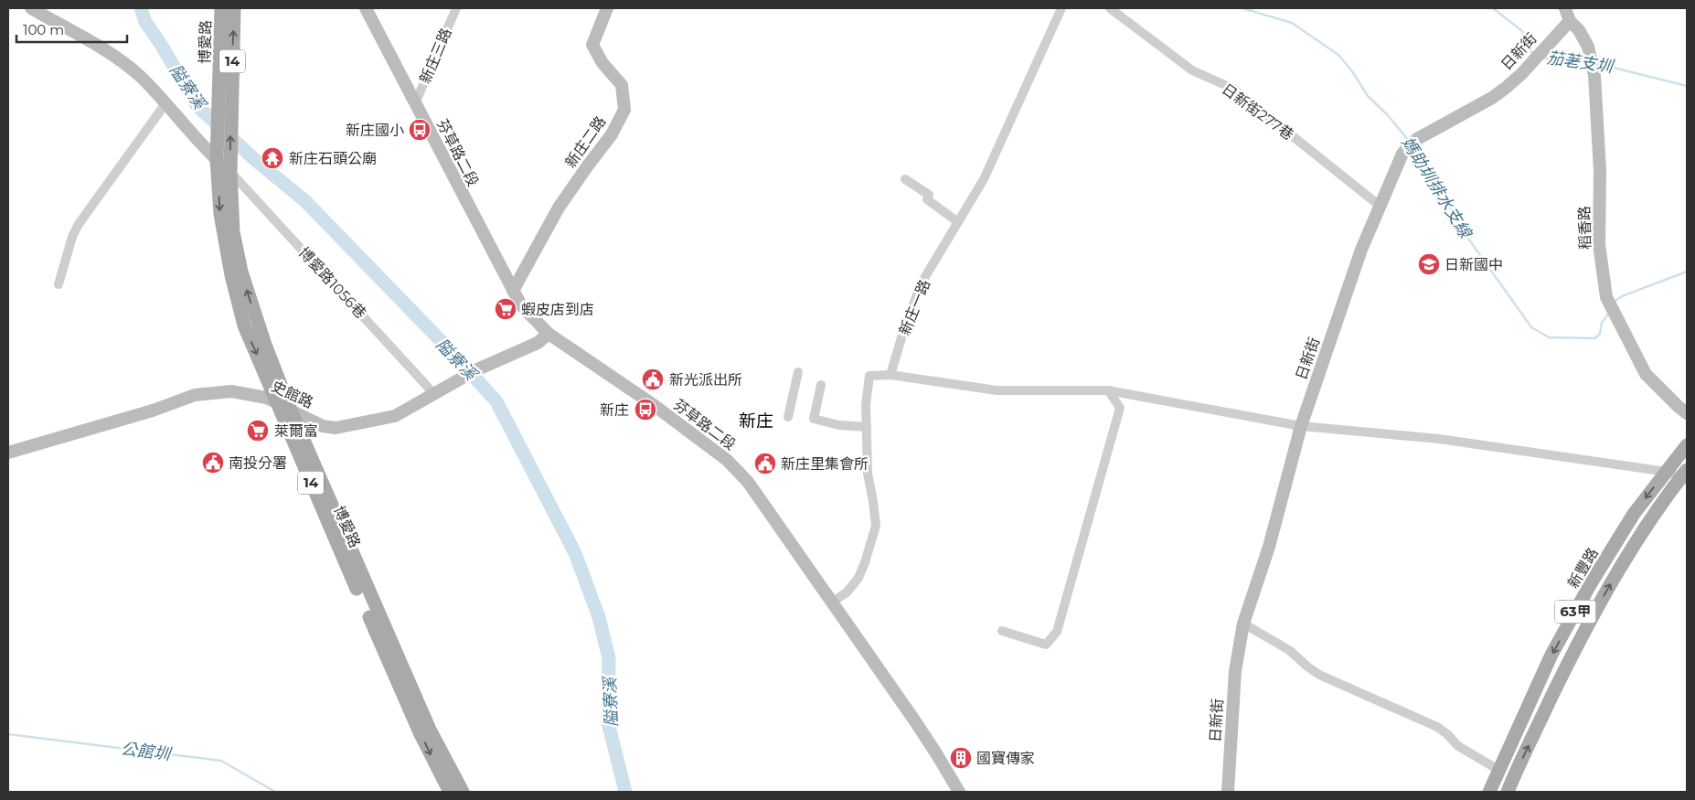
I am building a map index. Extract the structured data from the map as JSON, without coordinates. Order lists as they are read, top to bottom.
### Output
{
  "streets": {
    "main road": [
      "博愛路",
      "14",
      "新豐路",
      "63甲"
    ],
    "street": [
      "日新街",
      "新庄三路",
      "日新街277巷",
      "新庄二路",
      "芬草路二段",
      "稻香路",
      "博愛路1056巷",
      "新庄一路",
      "史館路"
    ]
  },
  "crossings": [
    ["博愛路", "博愛路1056巷"],
    ["博愛路", "史館路"],
    ["日新街", "日新街277巷"],
    ["日新街", "稻香路"],
    ["新庄三路", "芬草路二段"],
    ["新庄二路", "芬草路二段"],
    ["芬草路二段", "史館路"],
    ["博愛路1056巷", "史館路"]
  ],
  "districts": ["新庄"],
  "water": [
    "茄荖支圳",
    "隘寮溪",
    "媽助圳排水支線",
    "公館圳"
  ],
  "places": {
    "bus stop": ["新庄國小", "新庄"],
    "temple": ["新庄石頭公廟"],
    "school or university": ["日新國中"],
    "supermarket": ["蝦皮店到店", "萊爾富"],
    "public building": ["新光派出所", "南投分署", "新庄里集會所"],
    "building": ["國寶傳家"]
  },
  "scale_bar": "100 m"
}
